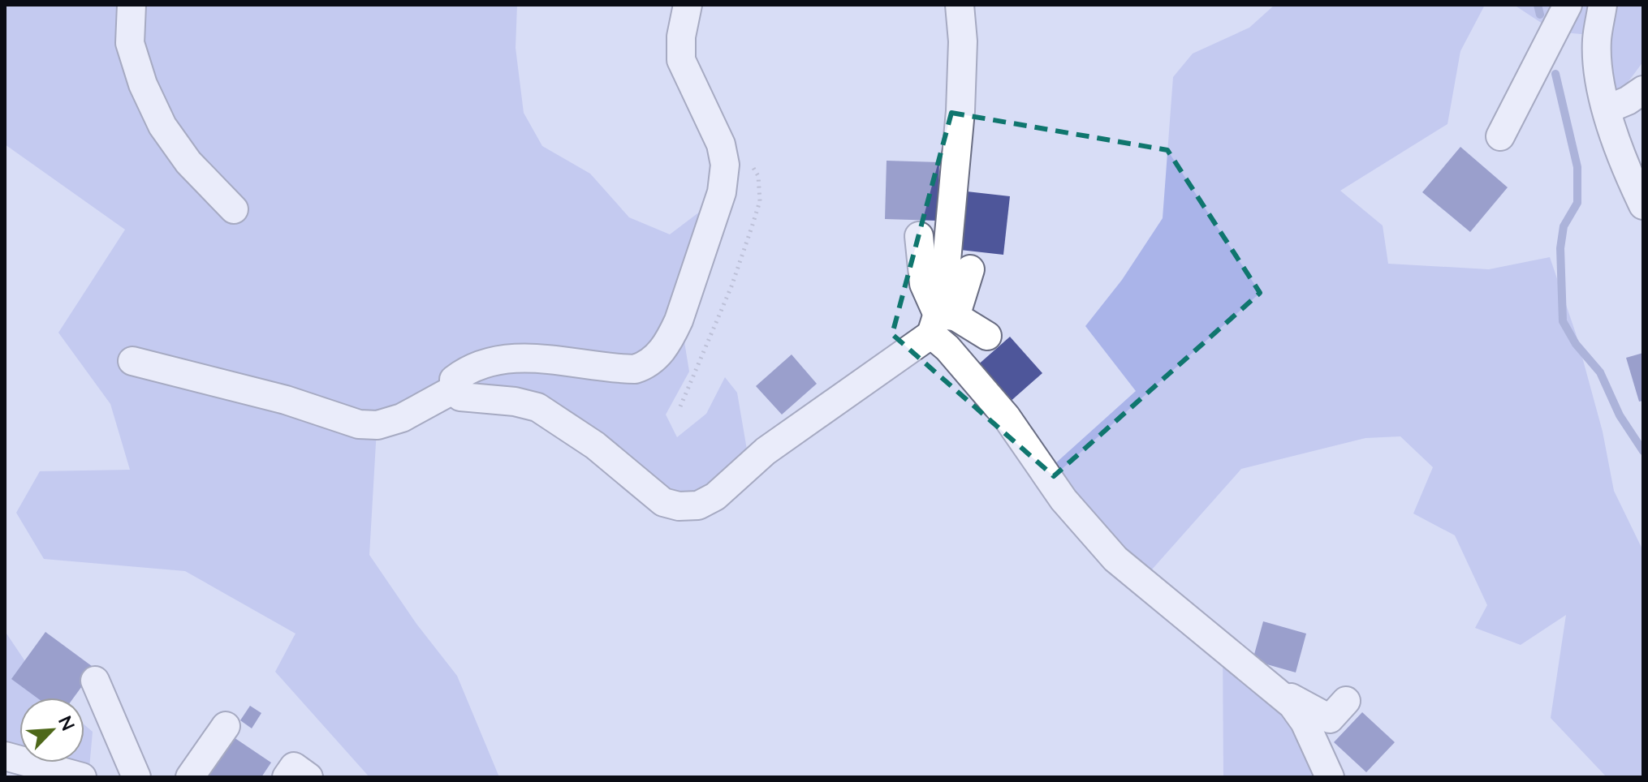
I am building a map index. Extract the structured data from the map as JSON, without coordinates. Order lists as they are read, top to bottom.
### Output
{
  "north": "top right"
}
